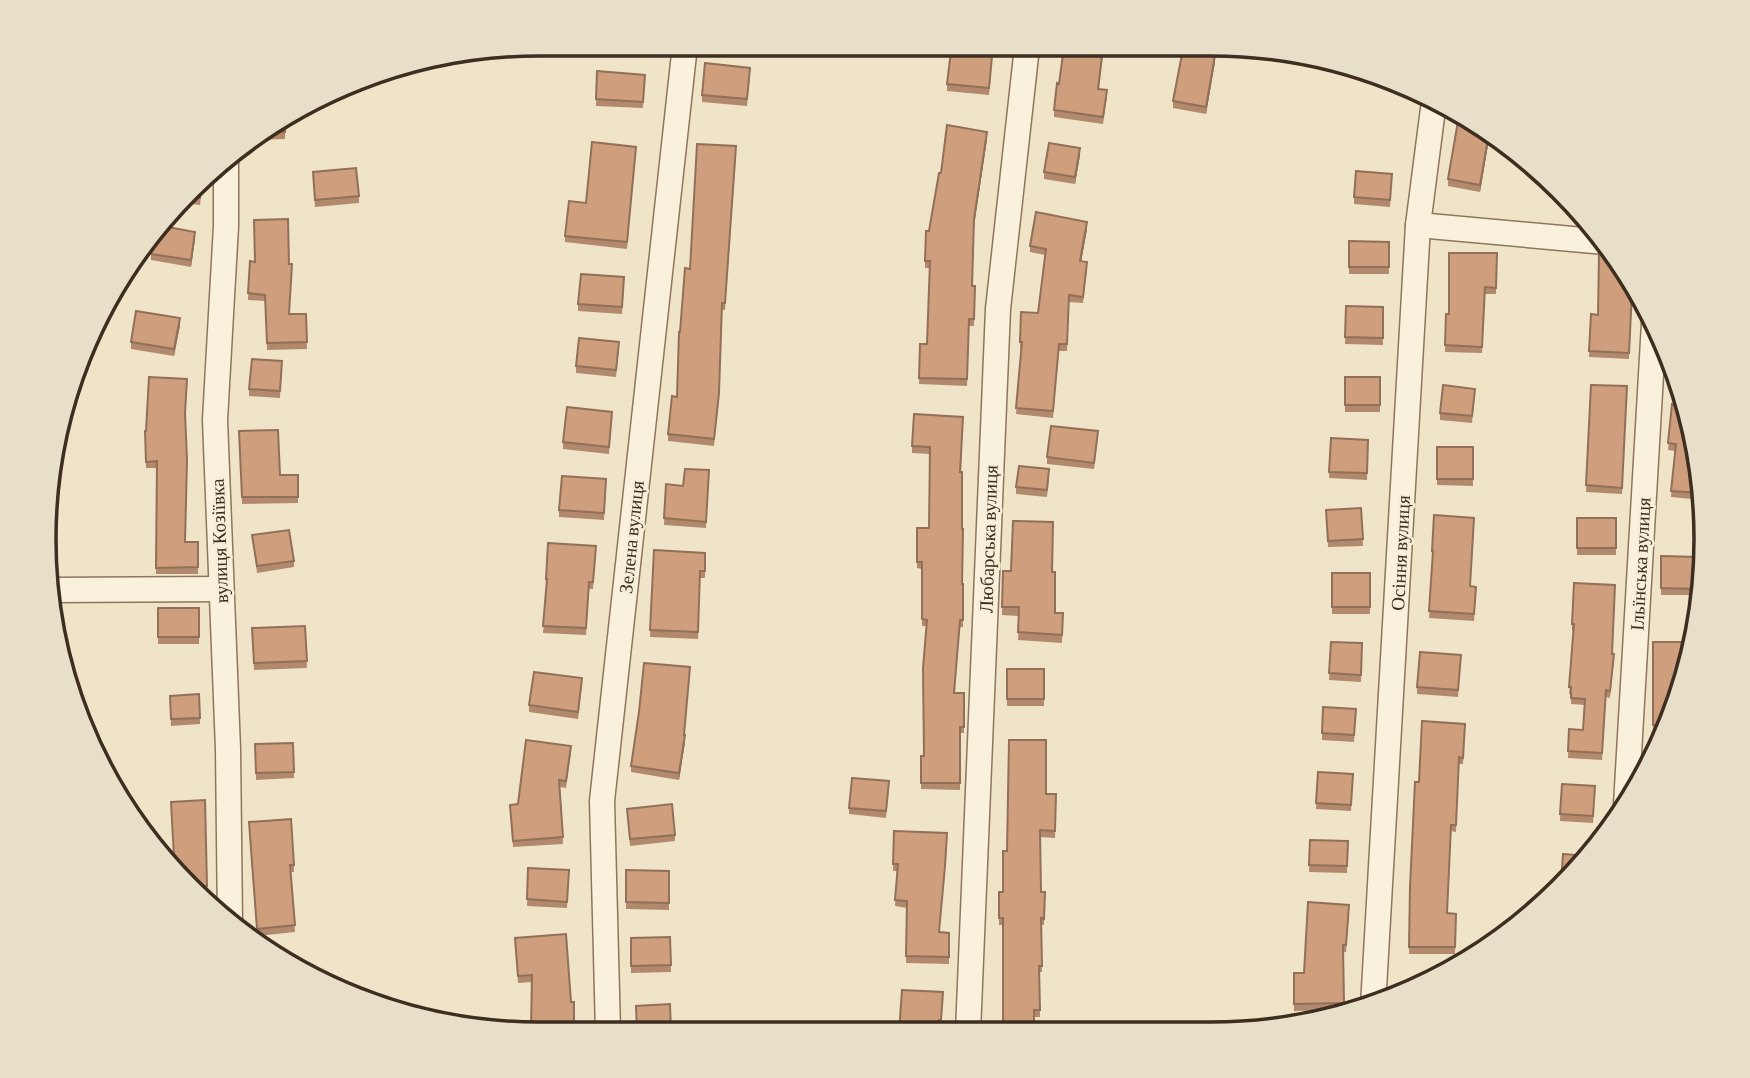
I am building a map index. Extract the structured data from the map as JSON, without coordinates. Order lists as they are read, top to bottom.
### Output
{
  "streets": {
    "street": [
      "Зелена вулиця",
      "Любарська вулиця",
      "вулиця Козіївка",
      "Осіння вулиця",
      "Ільїнська вулиця"
    ]
  }
}
